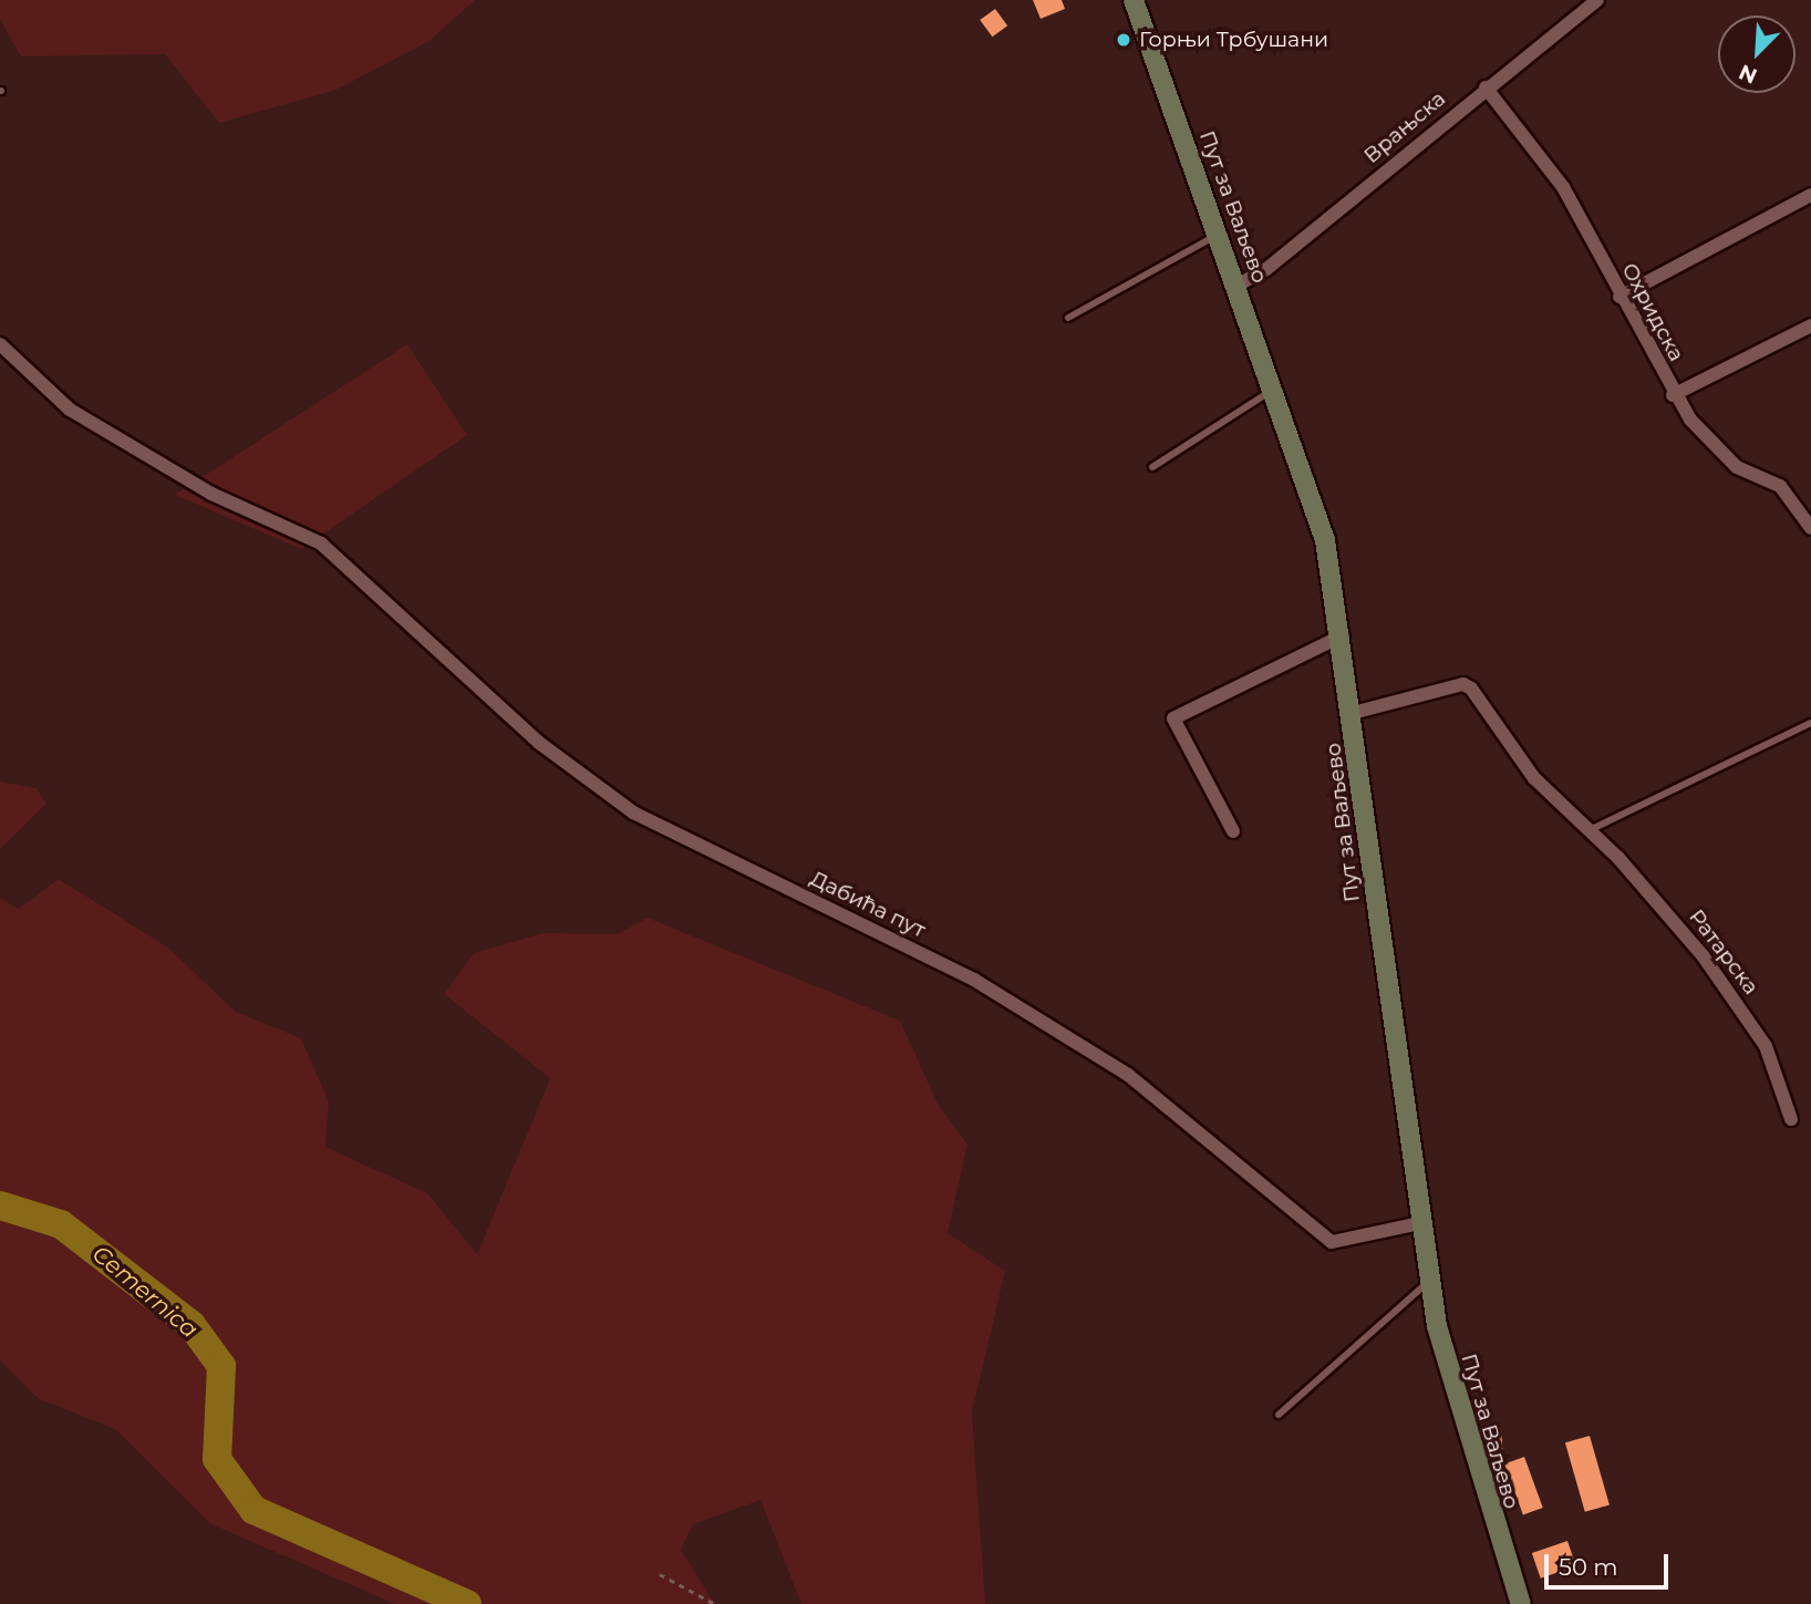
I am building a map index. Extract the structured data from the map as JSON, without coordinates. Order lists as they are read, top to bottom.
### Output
{
  "streets": {
    "main road": ["Пут за Ваљево"],
    "street": [
      "Врањска",
      "Охридска",
      "Дабића пут",
      "Ратарска"
    ]
  },
  "crossings": [
    ["Врањска", "Пут за Ваљево"],
    ["Врањска", "Охридска"],
    ["Пут за Ваљево", "Дабића пут"],
    ["Пут за Ваљево", "Ратарска"]
  ],
  "water": ["Cemernica"],
  "places": ["Горњи Трбушани"],
  "scale_bar": "50 m",
  "north": "bottom left"
}
